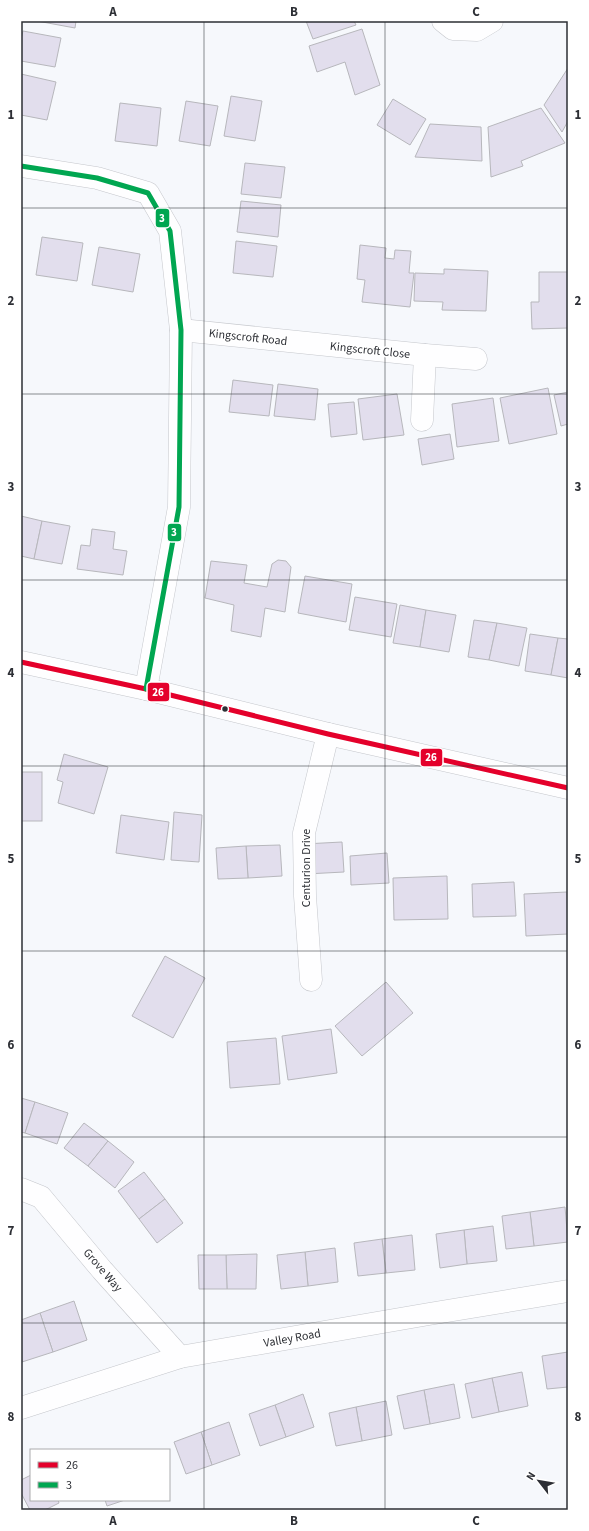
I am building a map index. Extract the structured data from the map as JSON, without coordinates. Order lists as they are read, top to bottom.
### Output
{
  "streets": {
    "main road": [
      "Kingscroft Road",
      "Kingscroft Close",
      "Centurion Drive",
      "Grove Way",
      "Valley Road"
    ]
  },
  "crossings": [
    ["Kingscroft Road", "Kingscroft Close"],
    ["Grove Way", "Valley Road"]
  ],
  "lines": ["transit line 3", "transit line 26"],
  "legend": ["26", "3"],
  "north": "top left",
  "grid": {
    "columns": ["A", "B", "C"],
    "rows": [
      "1",
      "2",
      "3",
      "4",
      "5",
      "6",
      "7",
      "8"
    ]
  }
}
